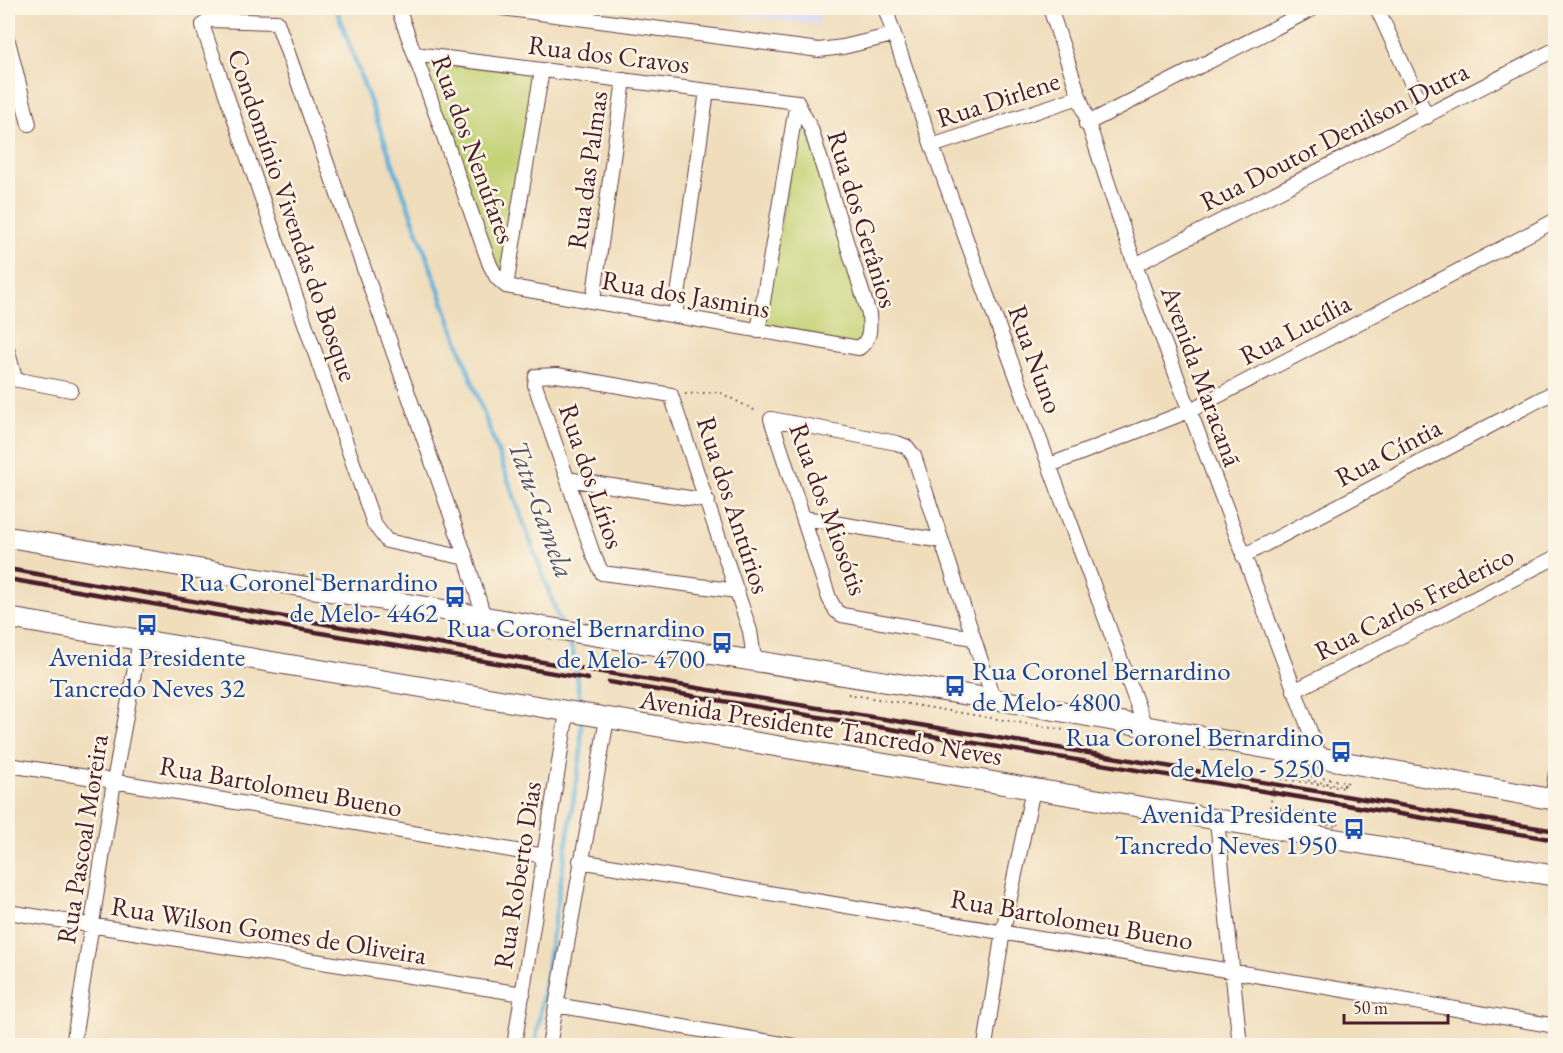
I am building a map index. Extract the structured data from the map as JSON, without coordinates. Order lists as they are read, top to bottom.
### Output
{
  "streets": {
    "main road": ["Avenida Presidente Tancredo Neves"],
    "street": [
      "Rua dos Cravos",
      "Rua Dirlene",
      "Rua Doutor Denilson Dutra",
      "Rua dos Nenúfares",
      "Rua das Palmas",
      "Condomínio Vivendas do Bosque",
      "Rua dos Gerânios",
      "Rua dos Jasmins",
      "Rua Lucília",
      "Rua Nuno",
      "Avenida Maracanã",
      "Rua Cíntia",
      "Rua dos Lírios",
      "Rua dos Antúrios",
      "Rua dos Miosótis",
      "Rua Carlos Frederico",
      "Rua Bartolomeu Bueno",
      "Rua Pascoal Moreira",
      "Rua Roberto Dias",
      "Rua Wilson Gomes de Oliveira"
    ]
  },
  "crossings": [
    ["Rua dos Cravos", "Rua dos Nenúfares"],
    ["Rua dos Cravos", "Rua das Palmas"],
    ["Rua dos Cravos", "Rua dos Gerânios"],
    ["Rua Dirlene", "Rua Nuno"],
    ["Rua Dirlene", "Avenida Maracanã"],
    ["Rua Doutor Denilson Dutra", "Avenida Maracanã"],
    ["Rua dos Nenúfares", "Rua dos Jasmins"],
    ["Rua das Palmas", "Rua dos Jasmins"],
    ["Rua dos Gerânios", "Rua dos Jasmins"],
    ["Rua Lucília", "Rua Nuno"],
    ["Rua Lucília", "Avenida Maracanã"],
    ["Avenida Maracanã", "Rua Cíntia"],
    ["Avenida Maracanã", "Rua Carlos Frederico"],
    ["Rua dos Lírios", "Rua dos Antúrios"],
    ["Avenida Presidente Tancredo Neves", "Rua Pascoal Moreira"],
    ["Avenida Presidente Tancredo Neves", "Rua Roberto Dias"],
    ["Rua Bartolomeu Bueno", "Rua Pascoal Moreira"],
    ["Rua Bartolomeu Bueno", "Rua Roberto Dias"],
    ["Rua Pascoal Moreira", "Rua Wilson Gomes de Oliveira"],
    ["Rua Roberto Dias", "Rua Wilson Gomes de Oliveira"]
  ],
  "water": ["Tatu-Gamela"],
  "places": {
    "bus stop": [
      "Rua Coronel Bernardino de Melo- 4462",
      "Avenida Presidente Tancredo Neves 32",
      "Rua Coronel Bernardino de Melo- 4700",
      "Rua Coronel Bernardino de Melo- 4800",
      "Rua Coronel Bernardino de Melo - 5250",
      "Avenida Presidente Tancredo Neves 1950"
    ]
  },
  "scale_bar": "50 m"
}
